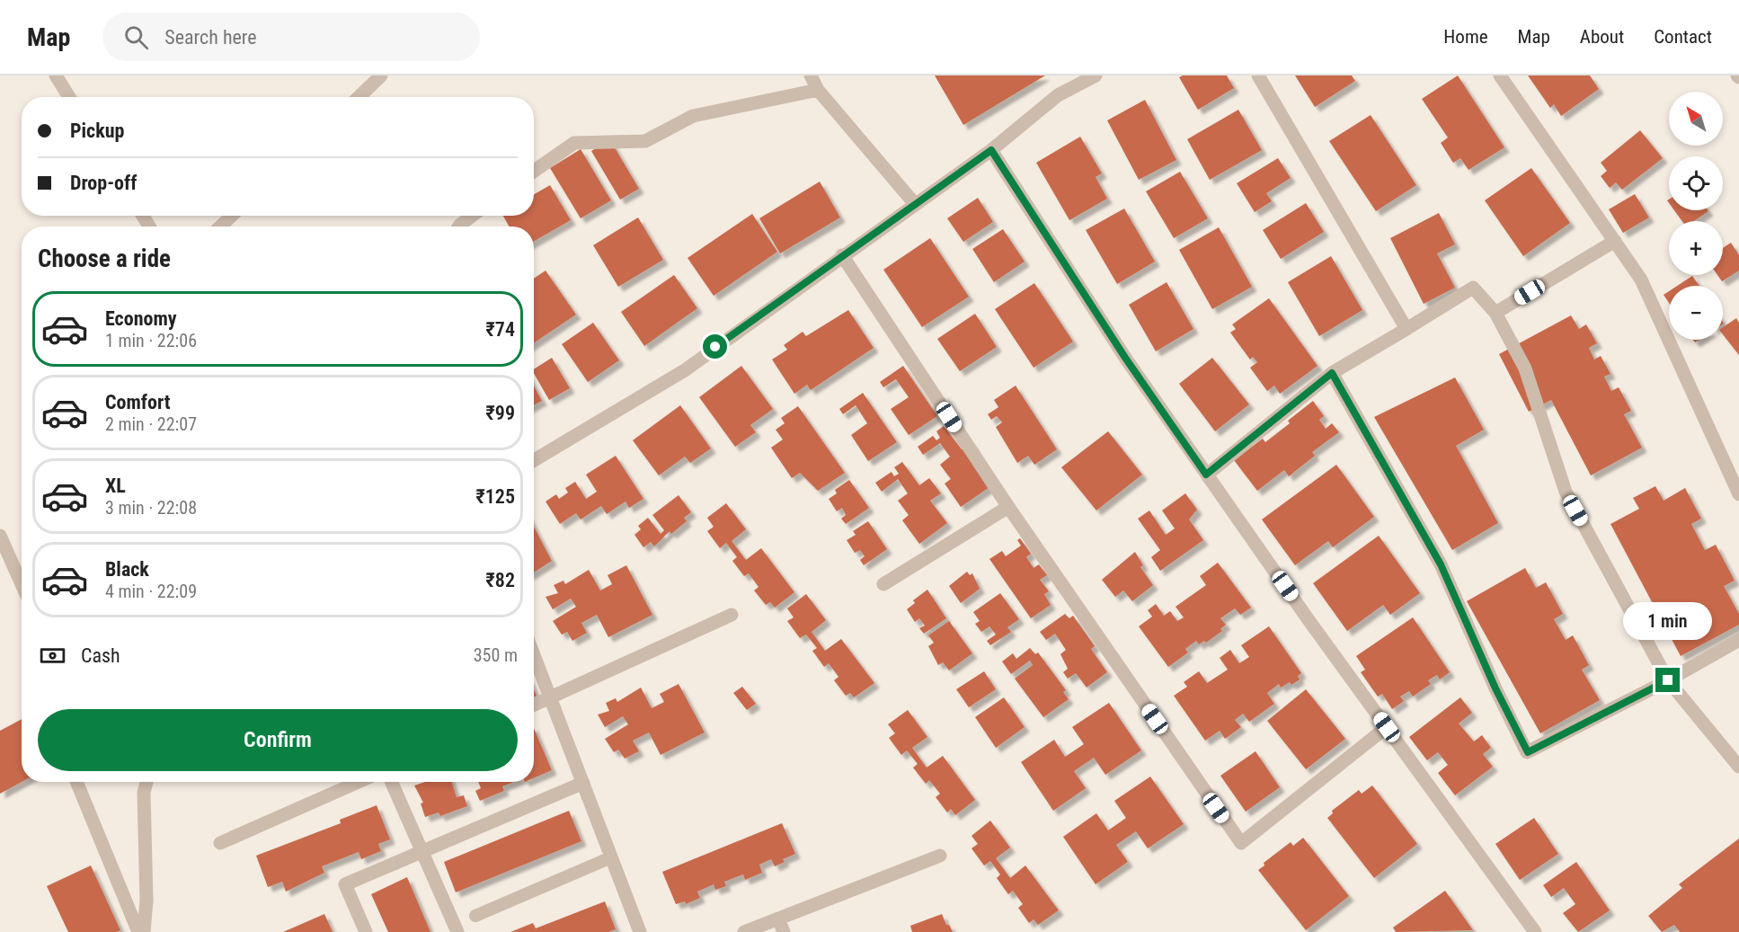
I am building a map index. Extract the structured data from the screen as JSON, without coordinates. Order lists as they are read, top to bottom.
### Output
{
  "north": "top left",
  "page": {
    "header": "Map",
    "search": "Search here",
    "nav": [
      "Home",
      "Map",
      "About",
      "Contact"
    ],
    "map_buttons": ["+", "−"],
    "banner": ["Pickup", "Drop-off"],
    "heading": "Choose a ride",
    "list": [
      {
        "name": "Economy",
        "note": "1 min · 22:06",
        "value": "₹74"
      },
      {
        "name": "Comfort",
        "note": "2 min · 22:07",
        "value": "₹99"
      },
      {
        "name": "XL",
        "note": "3 min · 22:08",
        "value": "₹125"
      },
      {
        "name": "Black",
        "note": "4 min · 22:09",
        "value": "₹82"
      }
    ],
    "bubble": "1 min",
    "pay": ["Cash", "350 m"],
    "buttons": "Confirm"
  }
}
